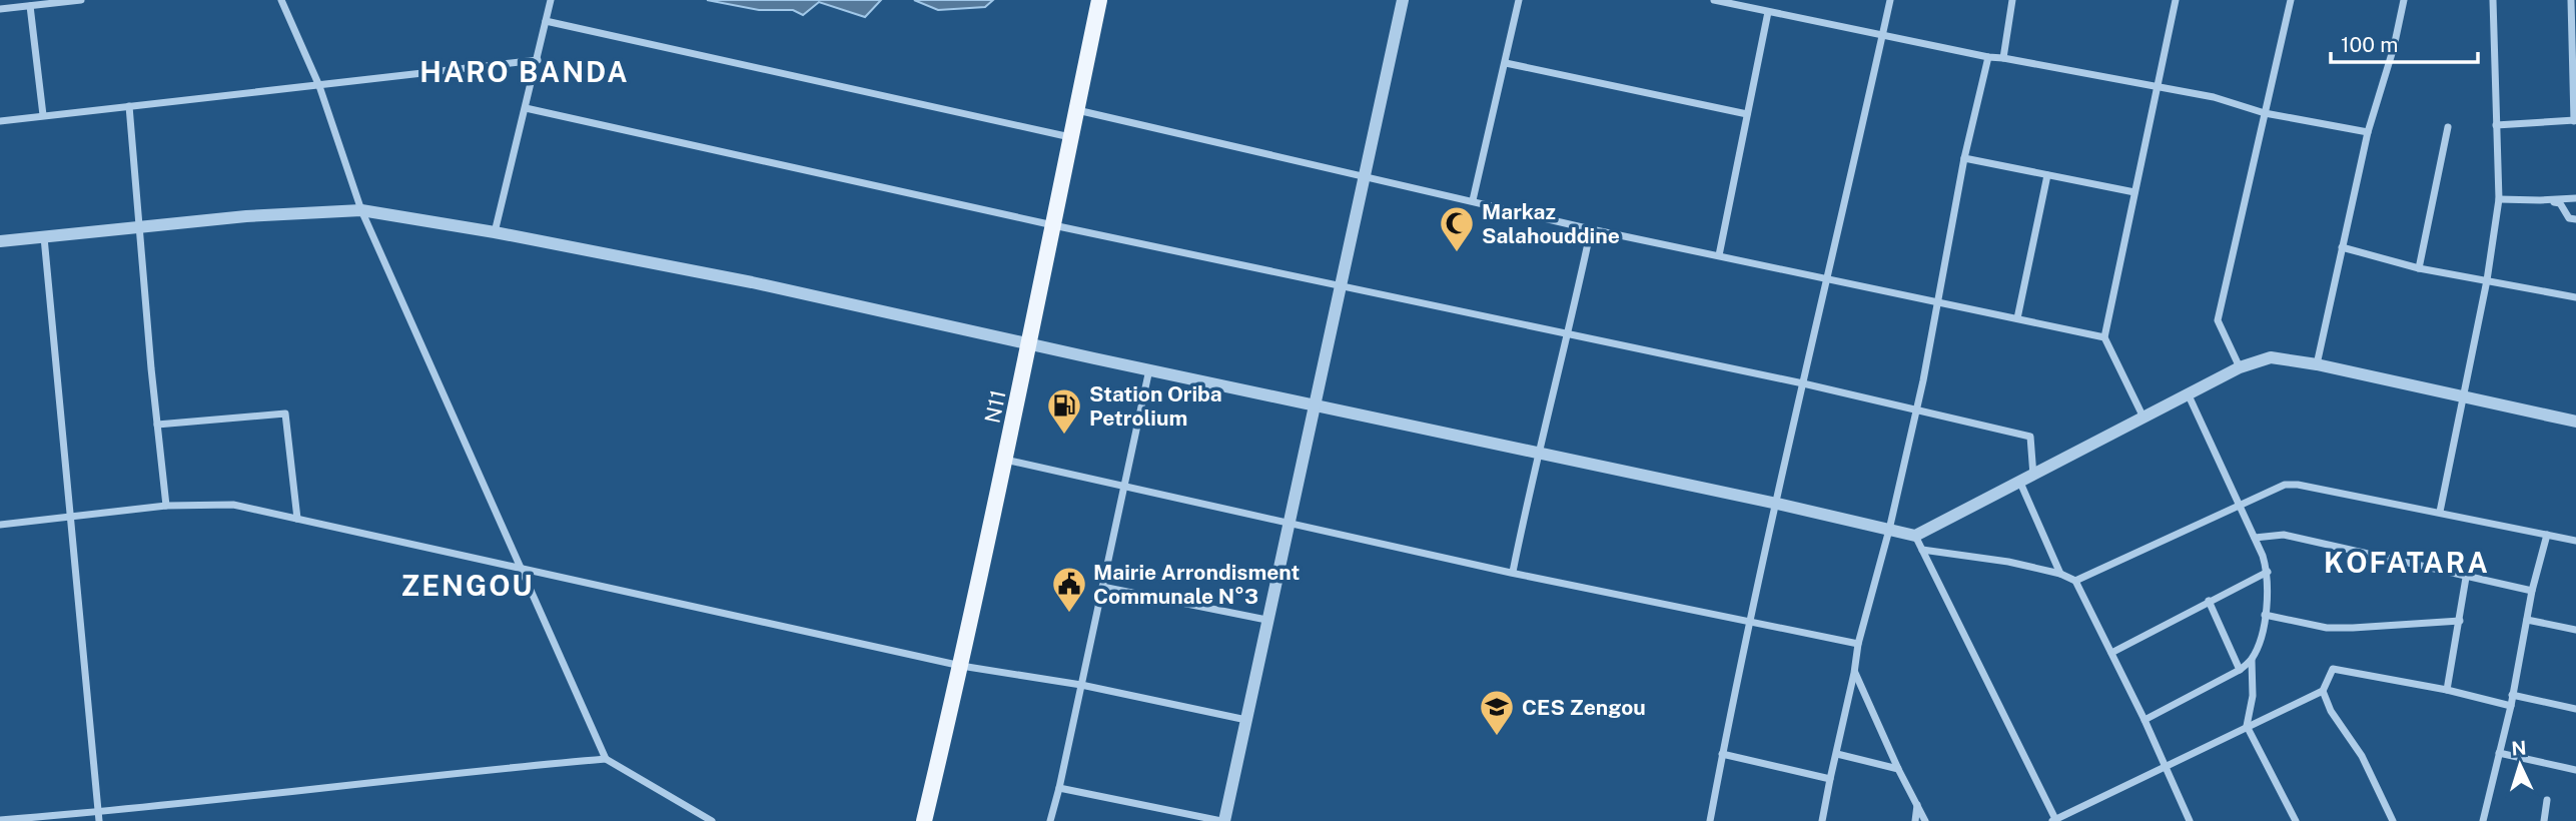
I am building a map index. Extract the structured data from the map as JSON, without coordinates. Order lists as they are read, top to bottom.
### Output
{
  "streets": {
    "main road": ["N11"]
  },
  "districts": ["HARO BANDA", "KOFATARA", "ZENGOU"],
  "places": {
    "mosque": ["Markaz Salahouddine"],
    "fuel station": ["Station Oriba Petrolium"],
    "public building": ["Mairie Arrondisment Communale N°3"],
    "school or university": ["CES Zengou"]
  },
  "scale_bar": "100 m",
  "north": "top"
}
